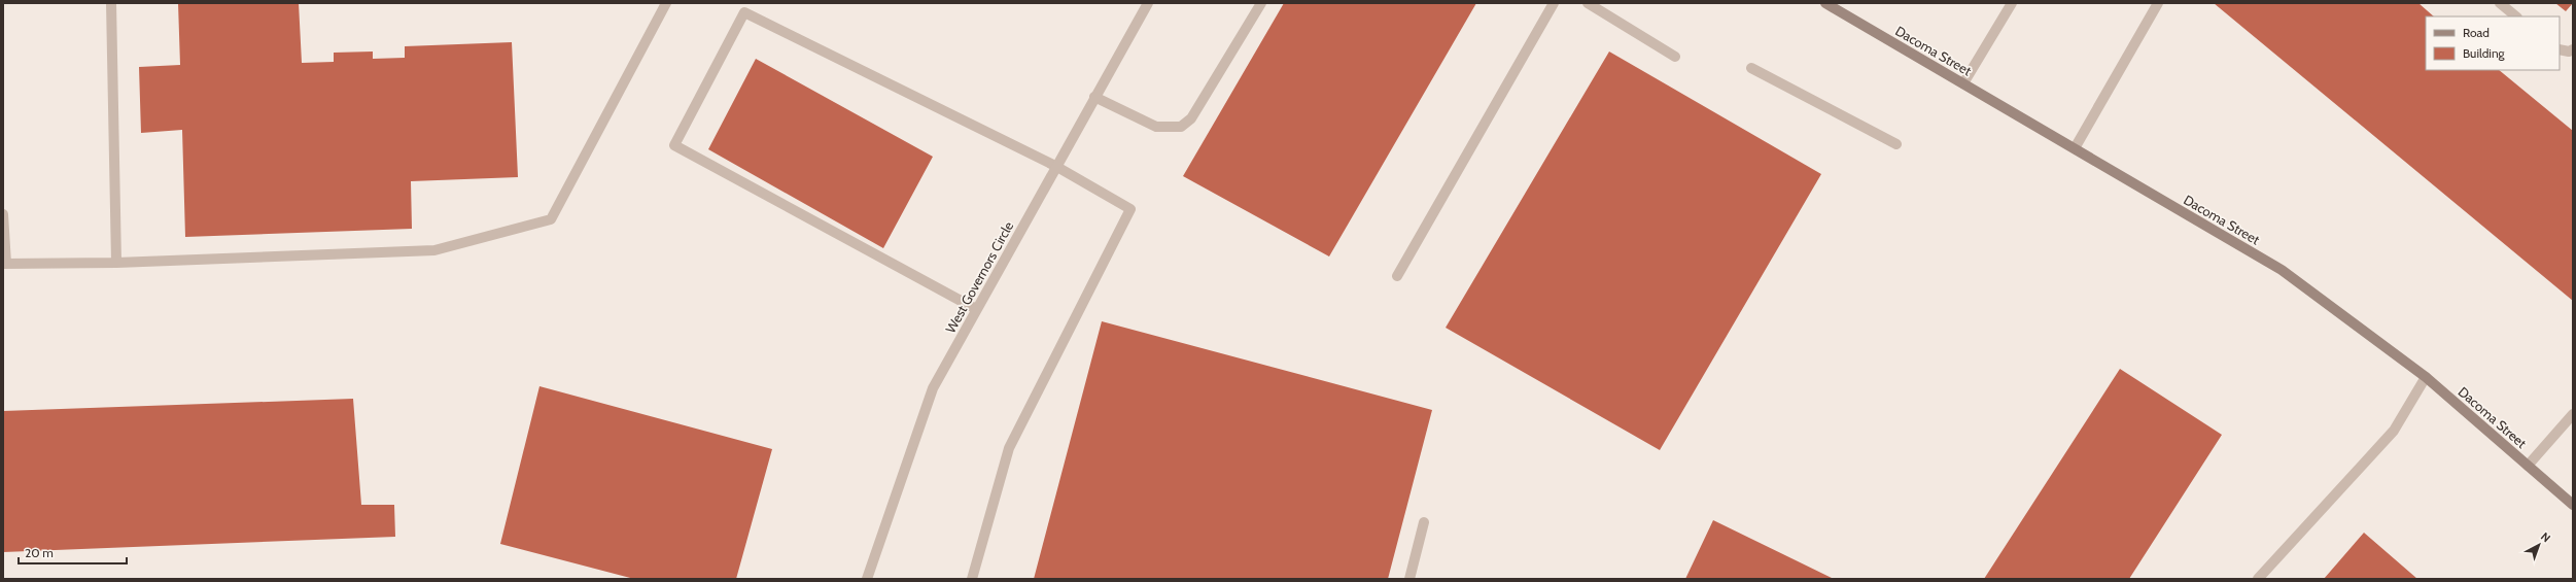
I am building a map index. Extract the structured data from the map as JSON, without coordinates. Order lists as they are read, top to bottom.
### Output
{
  "streets": {
    "main road": ["Dacoma Street"],
    "street": ["West Governors Circle"]
  },
  "legend": ["Road", "Building"],
  "scale_bar": "20 m",
  "north": "top right"
}
